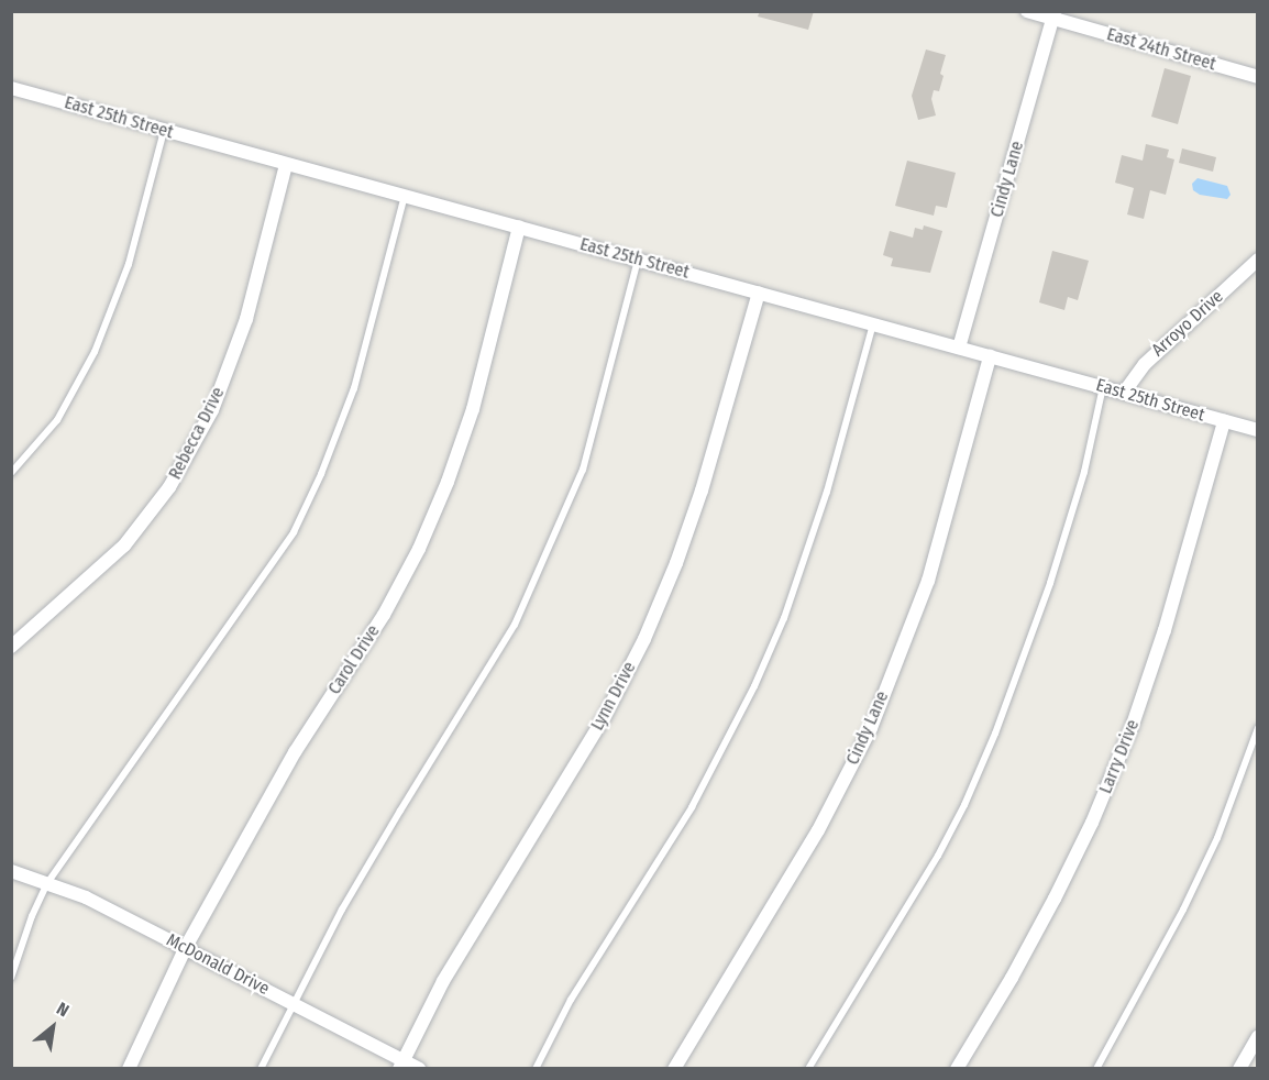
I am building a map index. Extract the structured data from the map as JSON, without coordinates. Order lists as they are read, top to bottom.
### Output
{
  "streets": {
    "street": [
      "East 24th Street",
      "East 25th Street",
      "Cindy Lane",
      "Arroyo Drive",
      "Rebecca Drive",
      "Carol Drive",
      "Lynn Drive",
      "Larry Drive",
      "McDonald Drive"
    ]
  },
  "crossings": [
    ["East 24th Street", "Cindy Lane"],
    ["East 25th Street", "Cindy Lane"],
    ["East 25th Street", "Arroyo Drive"],
    ["East 25th Street", "Rebecca Drive"],
    ["East 25th Street", "Carol Drive"],
    ["East 25th Street", "Lynn Drive"],
    ["East 25th Street", "Larry Drive"],
    ["Carol Drive", "McDonald Drive"],
    ["Lynn Drive", "McDonald Drive"]
  ],
  "north": "top right"
}
